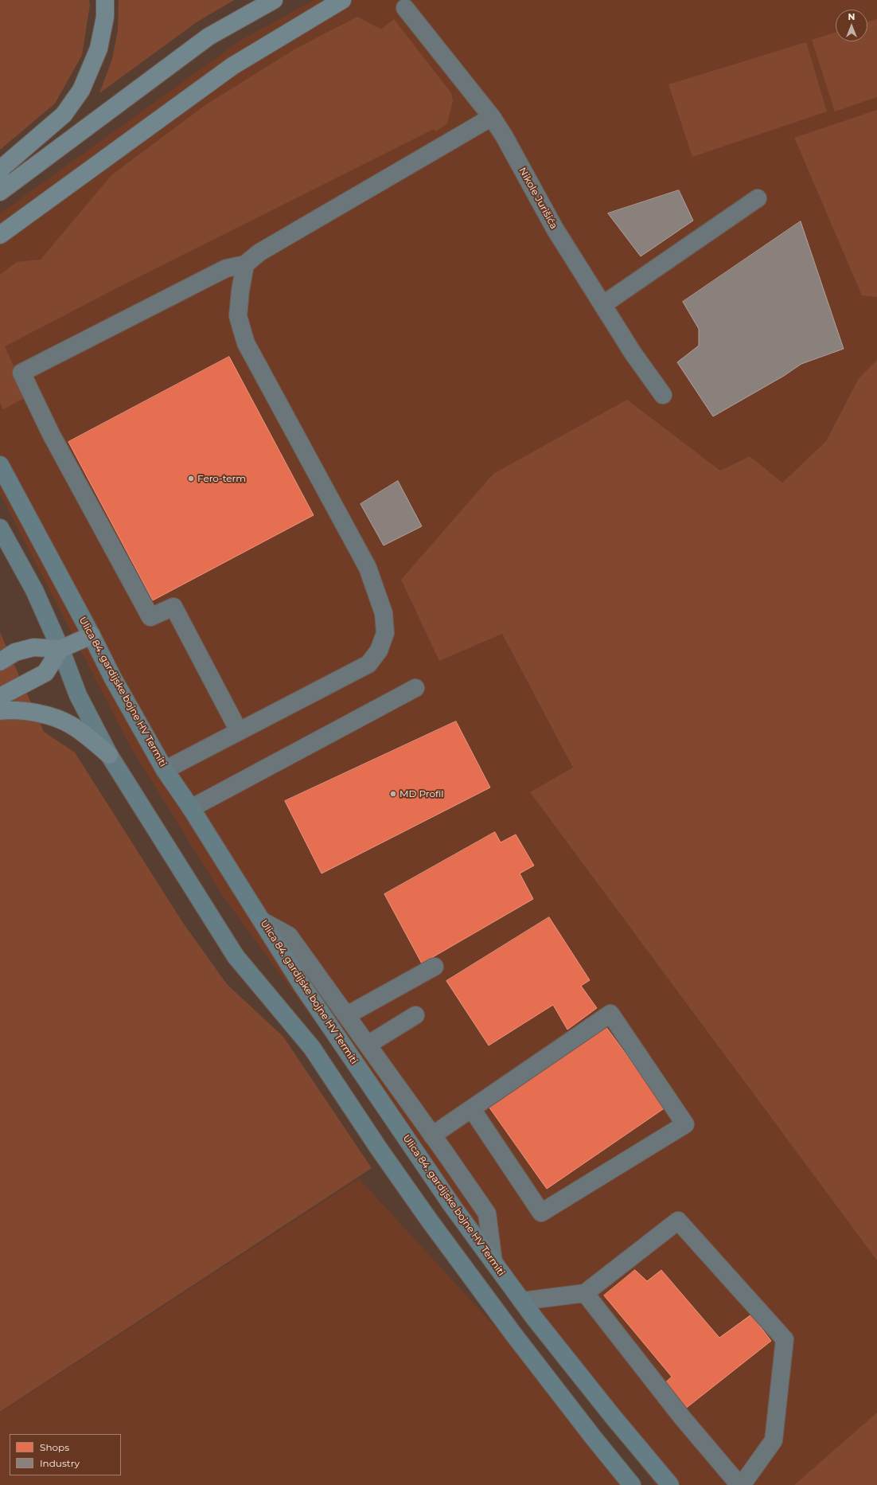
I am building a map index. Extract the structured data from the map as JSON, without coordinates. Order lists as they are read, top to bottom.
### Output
{
  "streets": {
    "main road": ["Ulica 84. gardijske bojne HV Termiti"],
    "street": ["Nikole Jurišića"]
  },
  "places": ["Fero-term", "MD Profil"],
  "legend": ["Shops", "Industry"],
  "north": "top"
}
